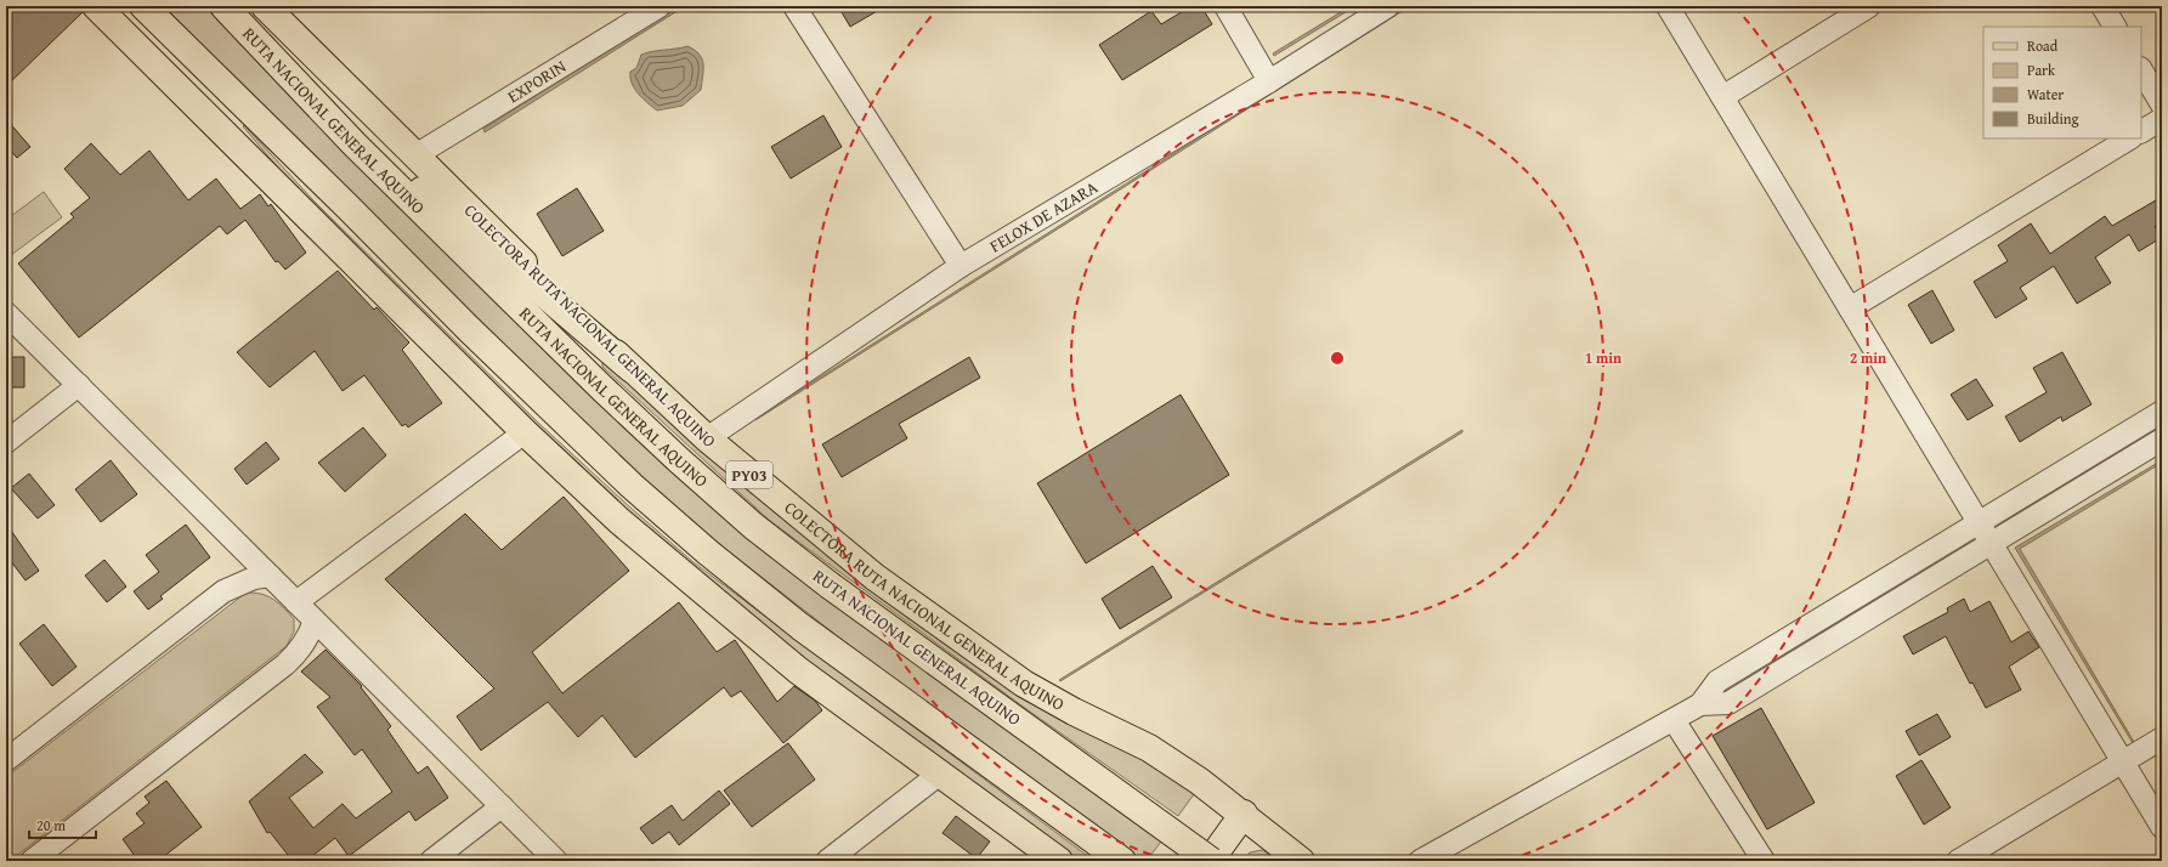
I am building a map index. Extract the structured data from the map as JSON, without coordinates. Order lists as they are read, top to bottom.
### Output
{
  "streets": {
    "main road": ["RUTA NACIONAL GENERAL AQUINO", "COLECTORA RUTA NACIONAL GENERAL AQUINO", "PY03"],
    "street": ["EXPORIN", "FELOX DE AZARA"]
  },
  "crossings": [
    ["EXPORIN", "COLECTORA RUTA NACIONAL GENERAL AQUINO"],
    ["FELOX DE AZARA", "COLECTORA RUTA NACIONAL GENERAL AQUINO"]
  ],
  "legend": [
    "Road",
    "Park",
    "Water",
    "Building"
  ],
  "scale_bar": "20 m",
  "rings": ["1 min", "2 min"]
}
